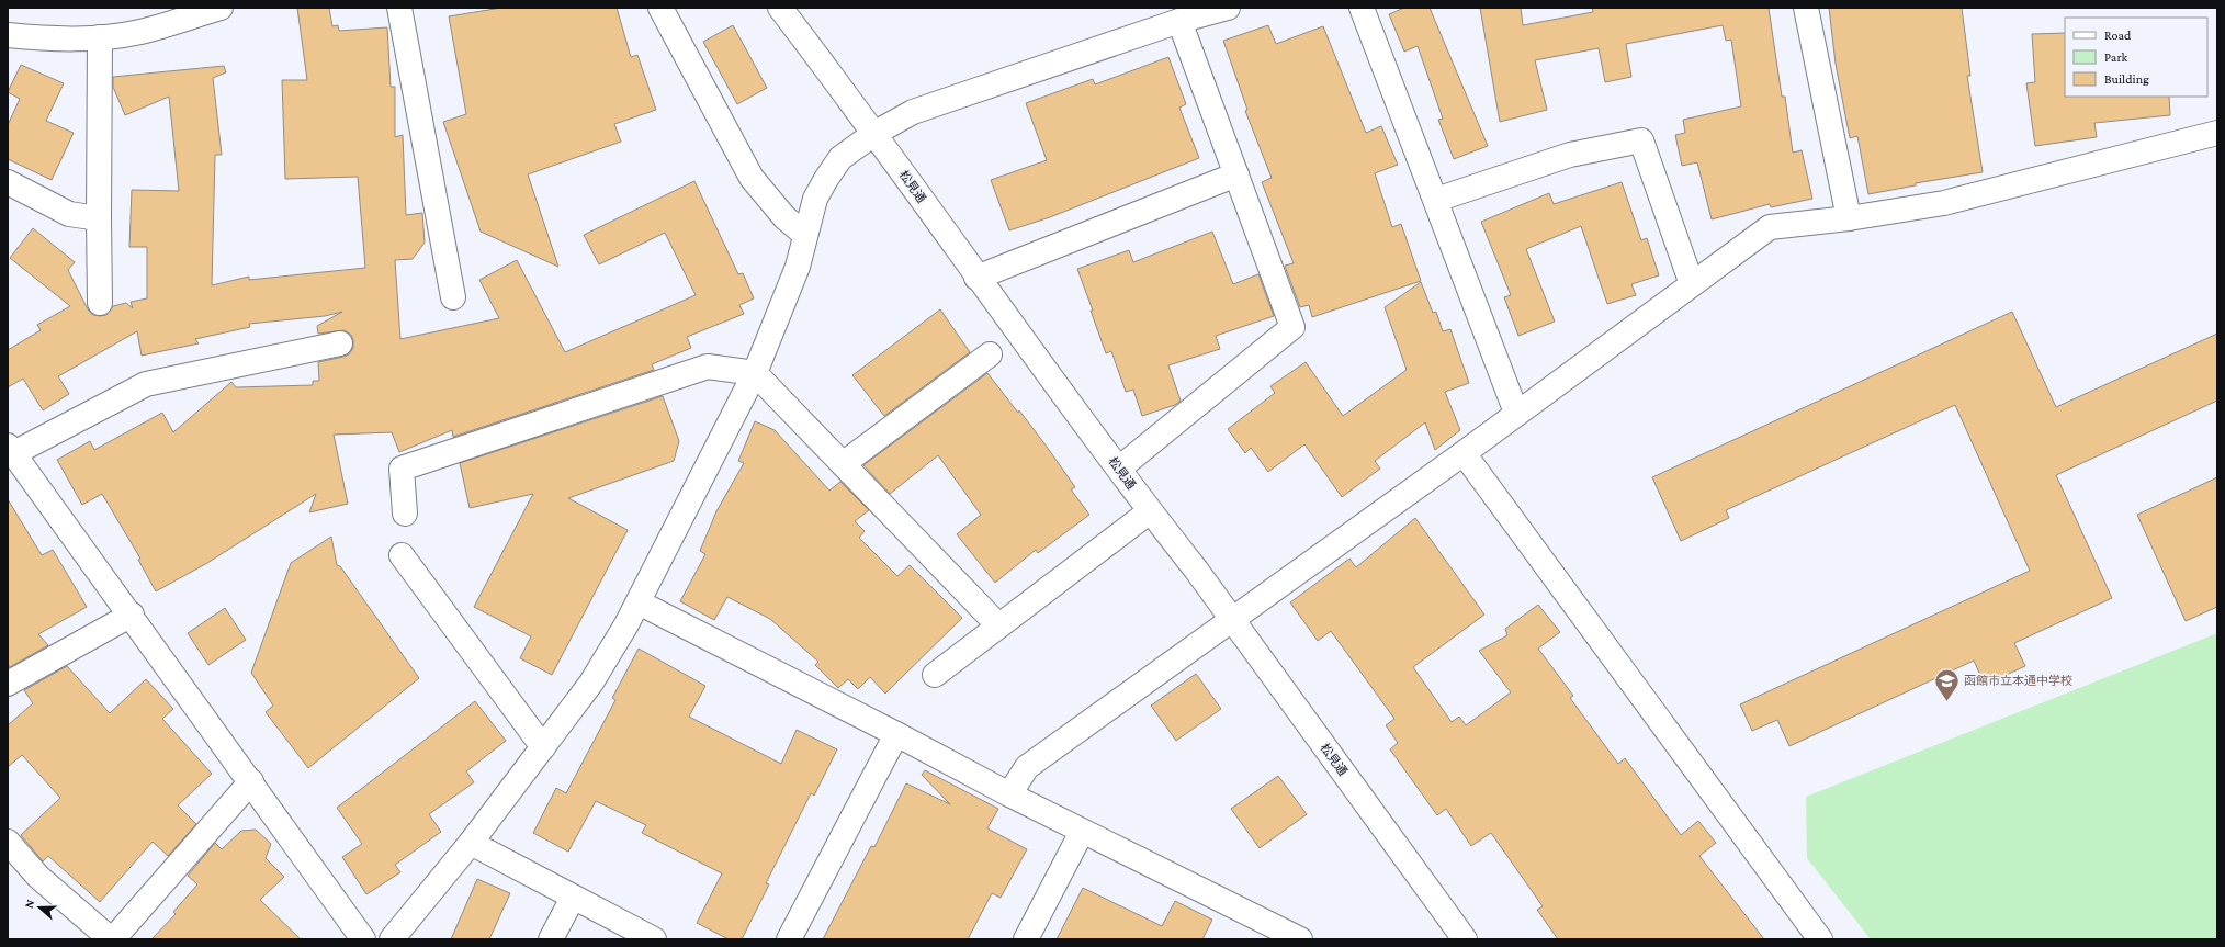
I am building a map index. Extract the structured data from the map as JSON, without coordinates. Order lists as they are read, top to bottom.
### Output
{
  "streets": {
    "street": ["松見通"]
  },
  "places": {
    "school or university": ["函館市立本通中学校"]
  },
  "legend": ["Road", "Park", "Building"],
  "north": "left"
}
